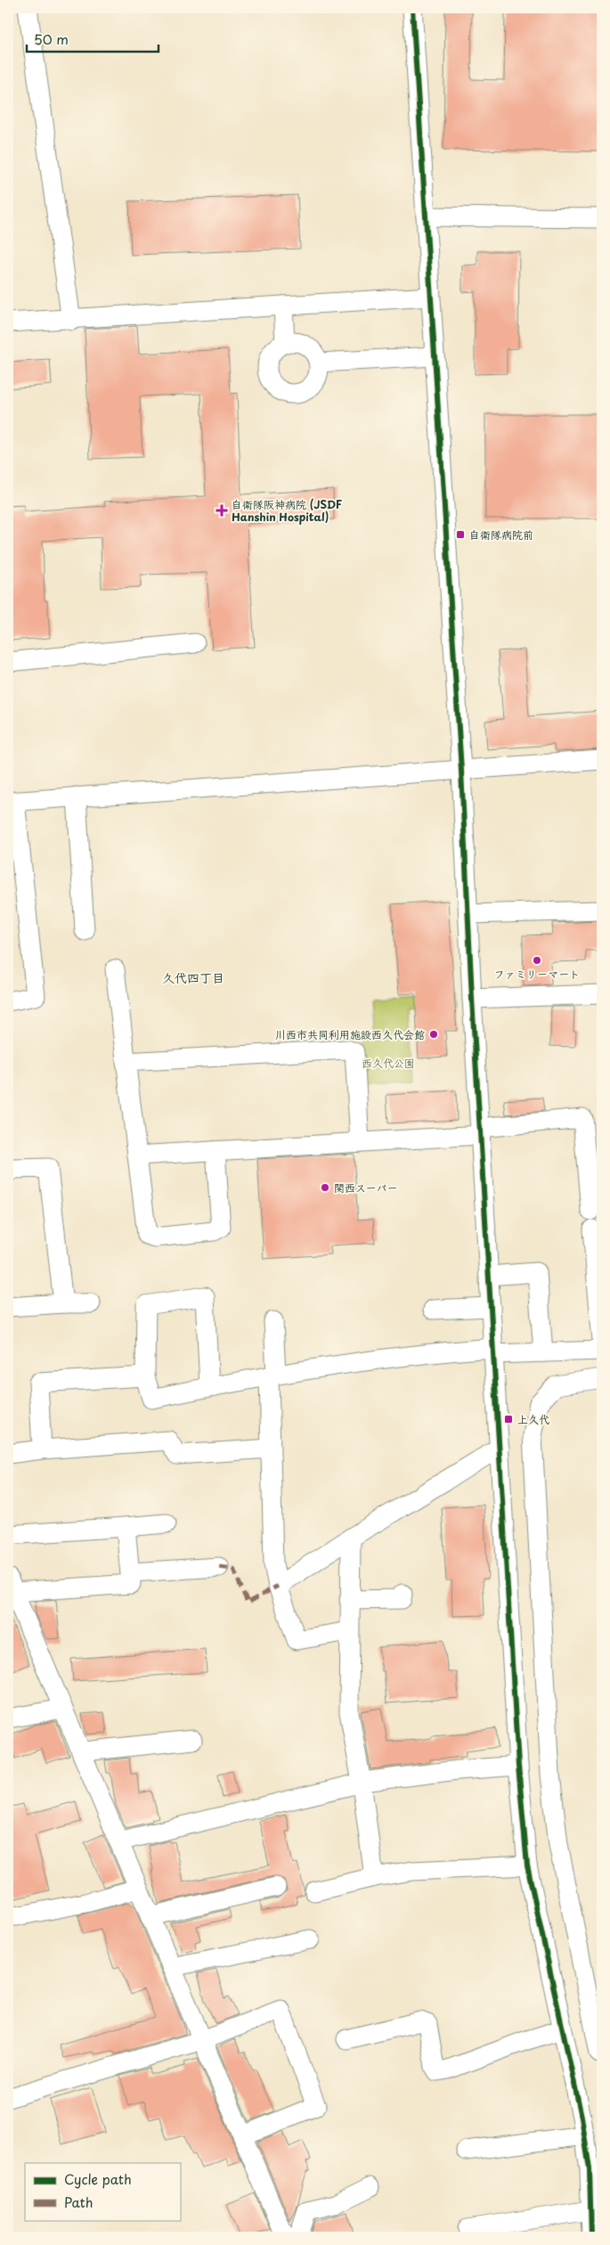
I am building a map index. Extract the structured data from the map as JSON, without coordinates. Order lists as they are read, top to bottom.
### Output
{
  "districts": ["久代四丁目"],
  "parks": ["西久代公園"],
  "places": {
    "health": ["自衛隊阪神病院 (JSDF Hanshin Hospital)"],
    "transit": ["自衛隊病院前", "上久代"],
    "other": ["ファミリーマート", "川西市共同利用施設西久代会館", "関西スーパー"]
  },
  "legend": ["Cycle path", "Path"],
  "scale_bar": "50 m"
}
